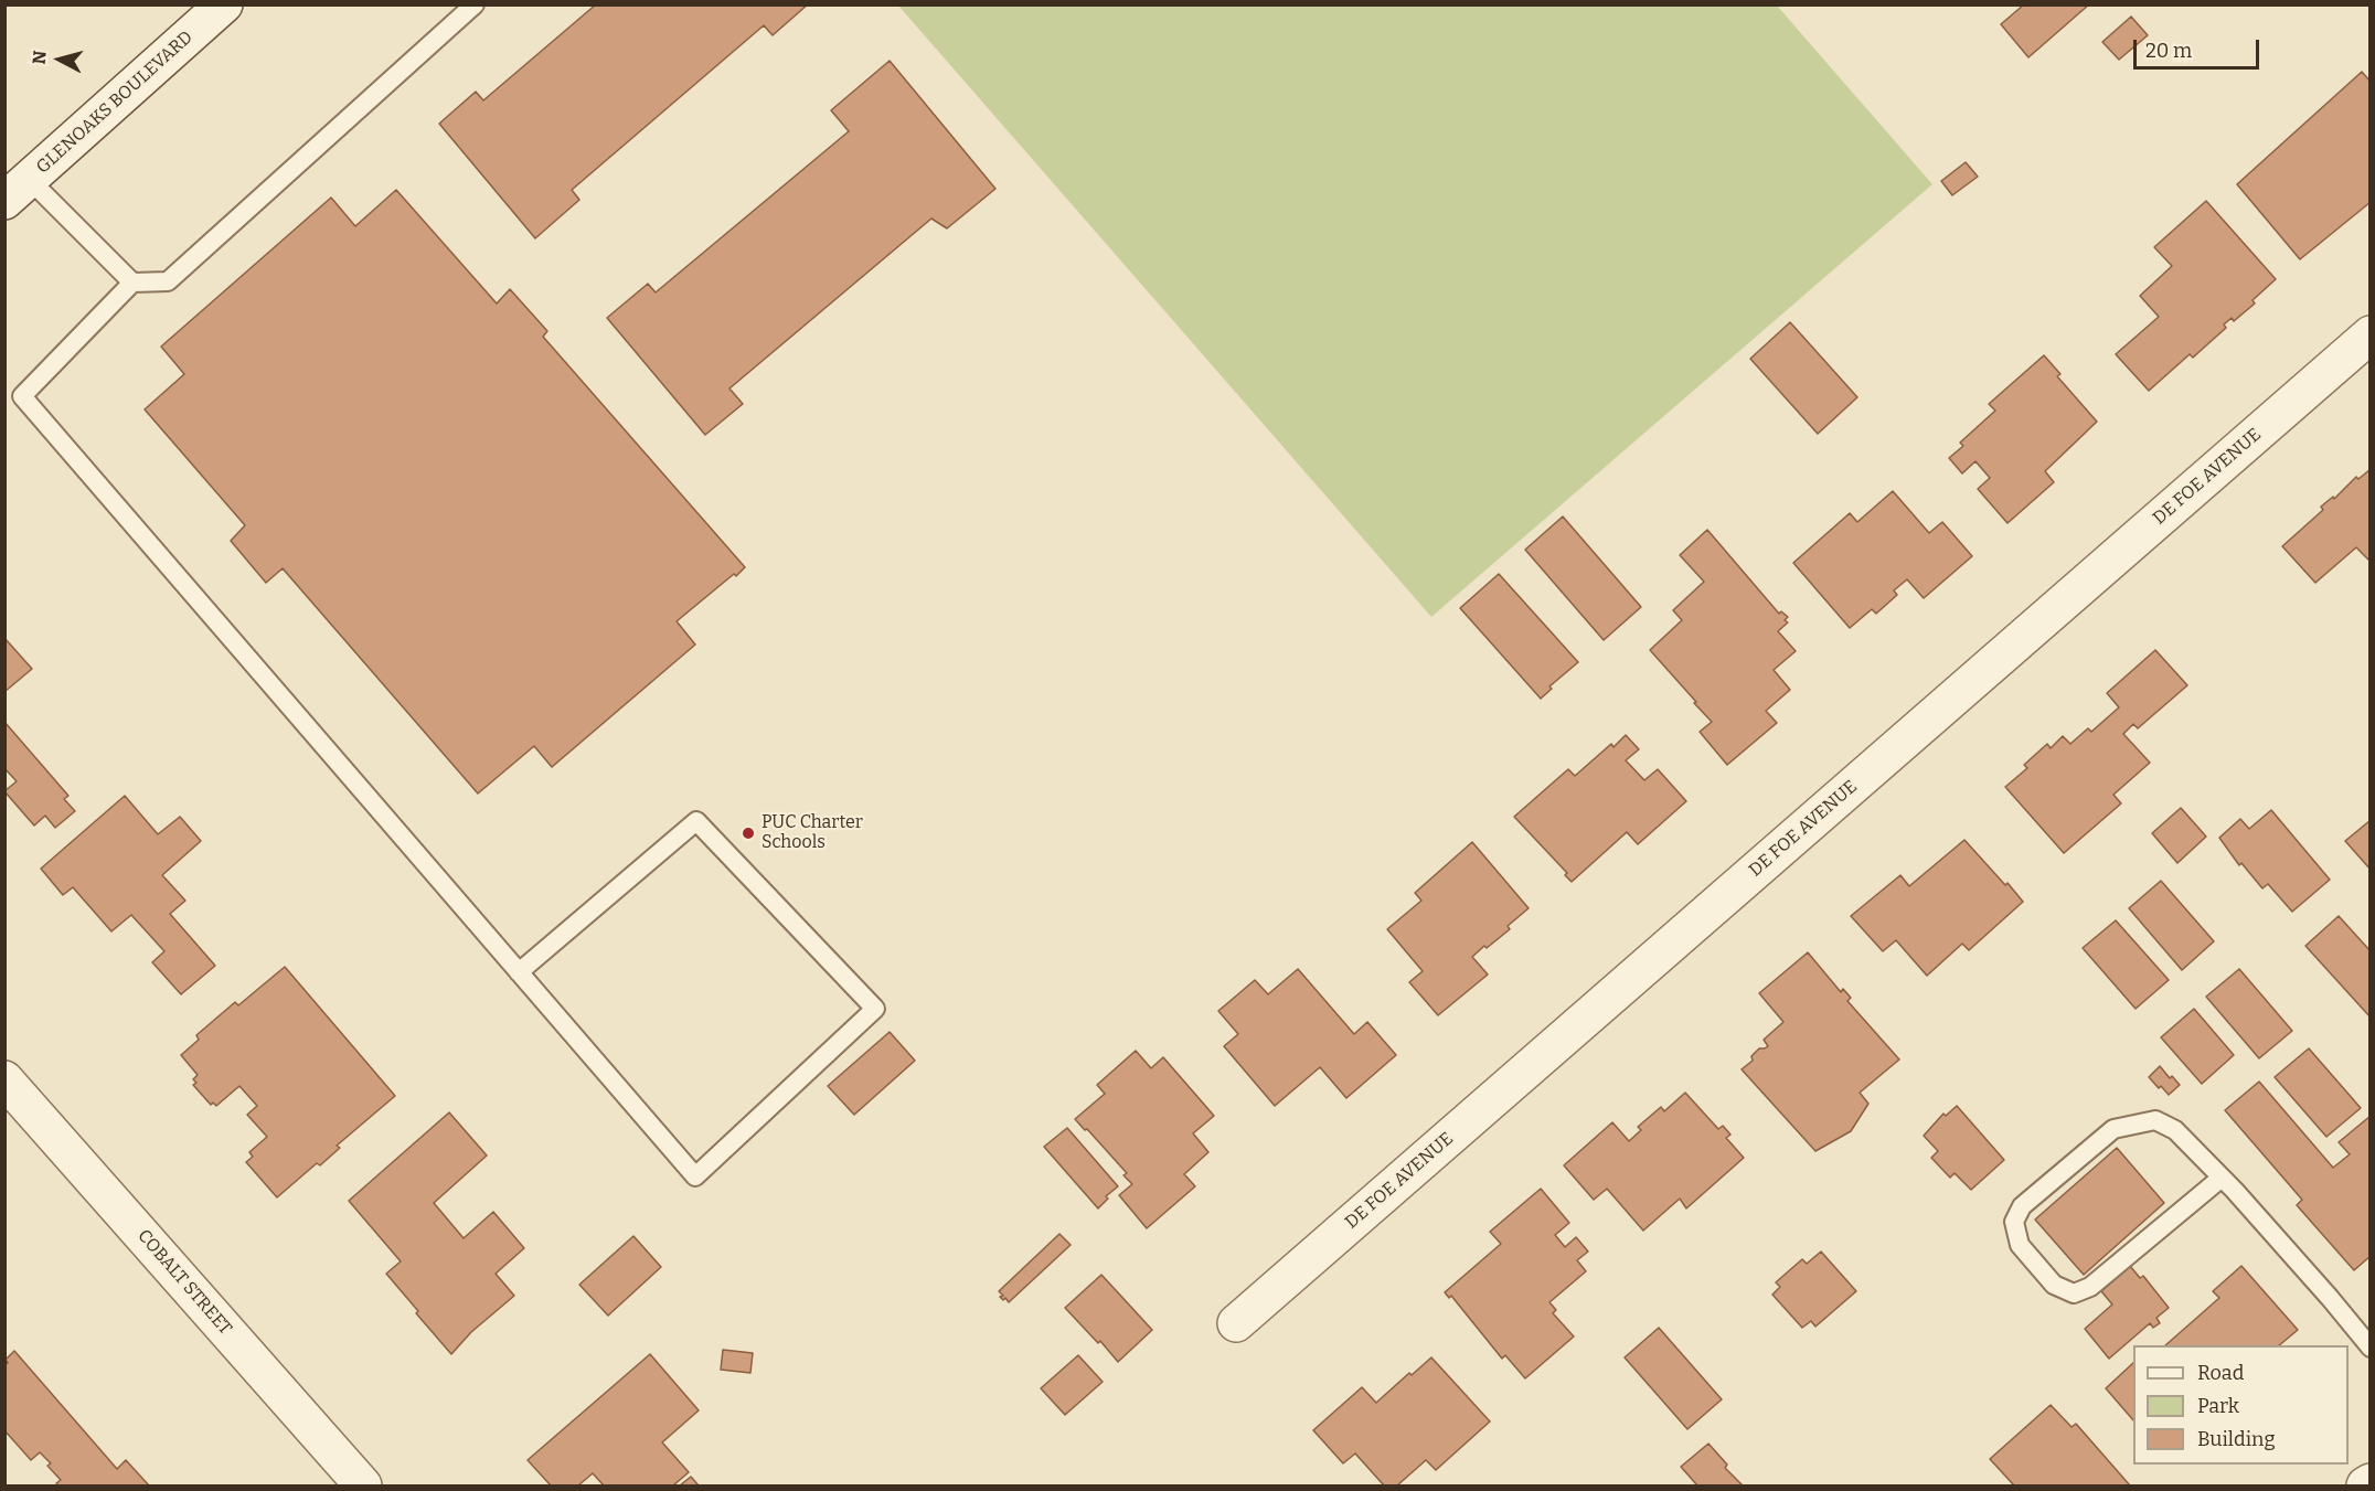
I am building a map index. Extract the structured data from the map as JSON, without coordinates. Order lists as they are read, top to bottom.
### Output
{
  "streets": {
    "street": ["GLENOAKS BOULEVARD", "DE FOE AVENUE", "COBALT STREET"]
  },
  "places": ["PUC Charter Schools"],
  "legend": ["Road", "Park", "Building"],
  "scale_bar": "20 m",
  "north": "left"
}
